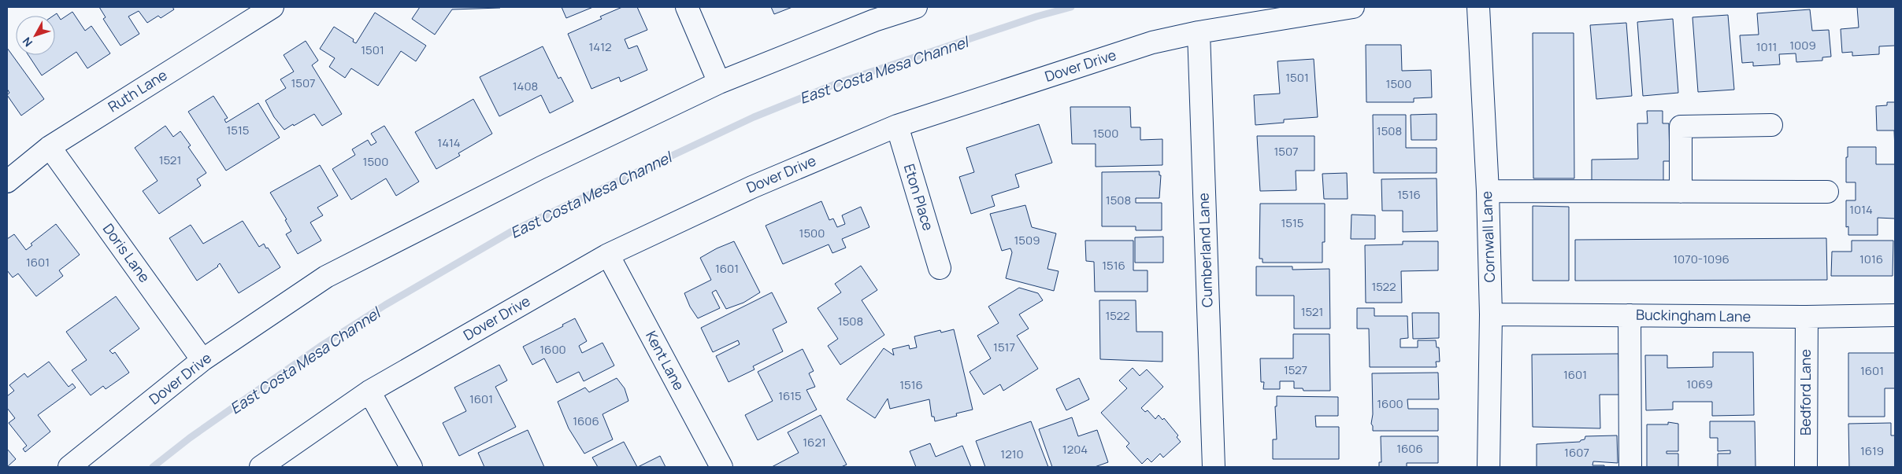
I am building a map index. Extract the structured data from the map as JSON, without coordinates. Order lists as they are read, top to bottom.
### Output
{
  "streets": {
    "street": [
      "Dover Drive",
      "Ruth Lane",
      "Eton Place",
      "Cornwall Lane",
      "Cumberland Lane",
      "Doris Lane",
      "Buckingham Lane",
      "Kent Lane",
      "Bedford Lane"
    ]
  },
  "crossings": [
    ["Dover Drive", "Eton Place"],
    ["Dover Drive", "Cumberland Lane"],
    ["Dover Drive", "Doris Lane"],
    ["Dover Drive", "Kent Lane"],
    ["Ruth Lane", "Doris Lane"],
    ["Cornwall Lane", "Buckingham Lane"],
    ["Buckingham Lane", "Bedford Lane"]
  ],
  "water": ["East Costa Mesa Channel"],
  "house_numbers": [
    "1009",
    "1412",
    "1011",
    "1501",
    "1501",
    "1507",
    "1500",
    "1408",
    "1515",
    "1508",
    "1500",
    "1414",
    "1507",
    "1521",
    "1500",
    "1516",
    "1508",
    "1014",
    "1515",
    "1500",
    "1509",
    "1070-1096",
    "1016",
    "1601",
    "1516",
    "1601",
    "1522",
    "1521",
    "1522",
    "1508",
    "1517",
    "1600",
    "1527",
    "1601",
    "1601",
    "1069",
    "1516",
    "1615",
    "1601",
    "1600",
    "1606",
    "1621",
    "1606",
    "1204",
    "1619",
    "1607",
    "1210"
  ],
  "north": "bottom left"
}
